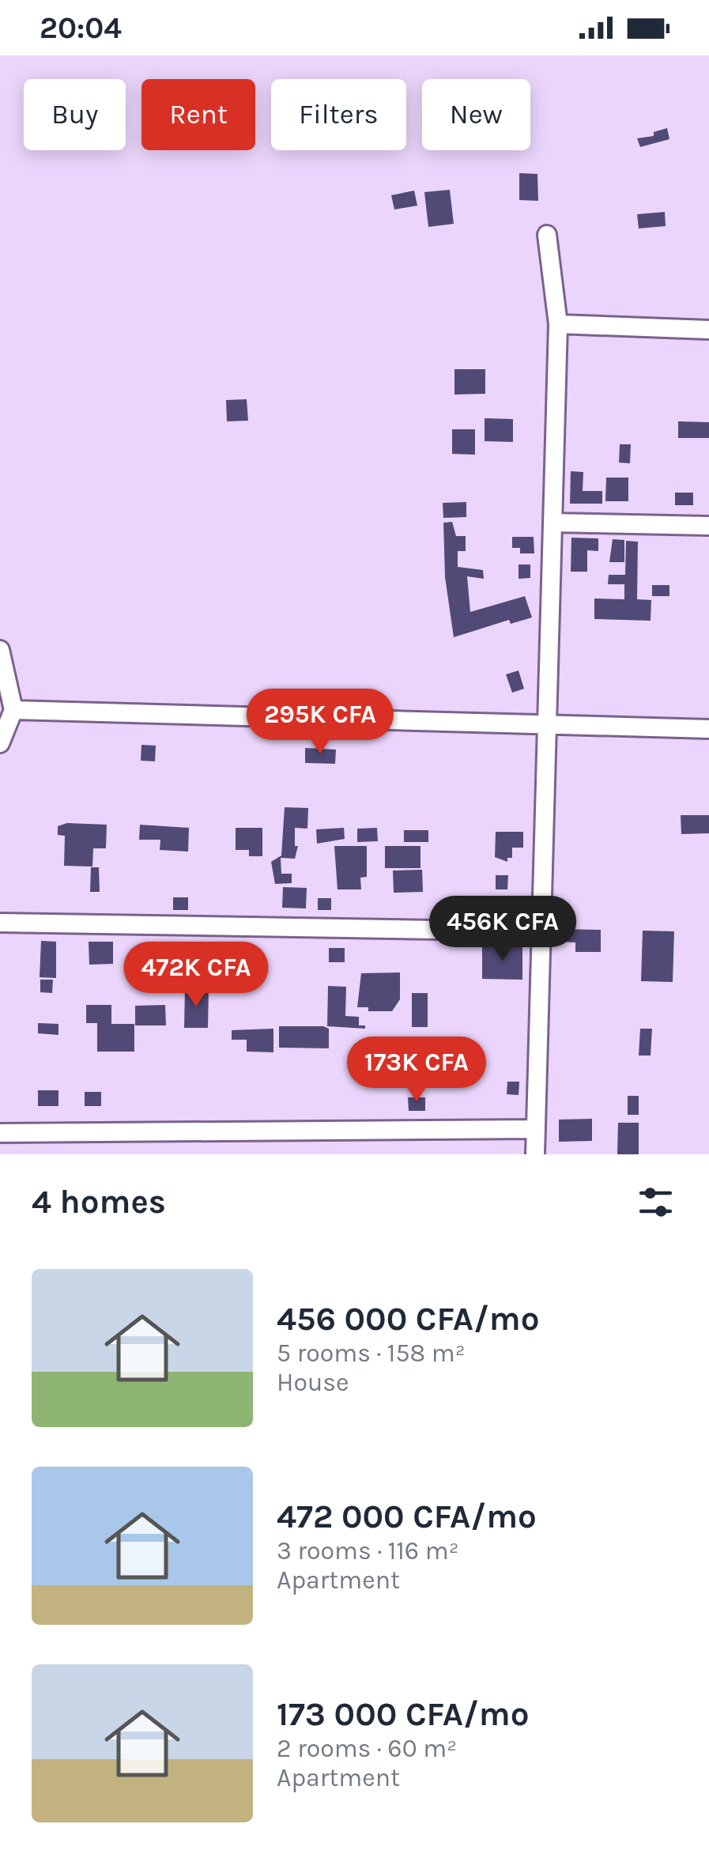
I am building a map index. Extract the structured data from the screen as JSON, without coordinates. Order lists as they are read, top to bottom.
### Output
{
  "page": {
    "status": "20:04",
    "chip": [
      "Buy",
      "Rent",
      "Filters",
      "New"
    ],
    "price": [
      "295K CFA",
      "456K CFA",
      "472K CFA",
      "173K CFA"
    ],
    "heading": "4 homes",
    "list": [
      {
        "name": "456 000 CFA/mo",
        "note": "5 rooms · 158 m² · House"
      },
      {
        "name": "472 000 CFA/mo",
        "note": "3 rooms · 116 m² · Apartment"
      },
      {
        "name": "173 000 CFA/mo",
        "note": "2 rooms · 60 m² · Apartment"
      }
    ]
  }
}
